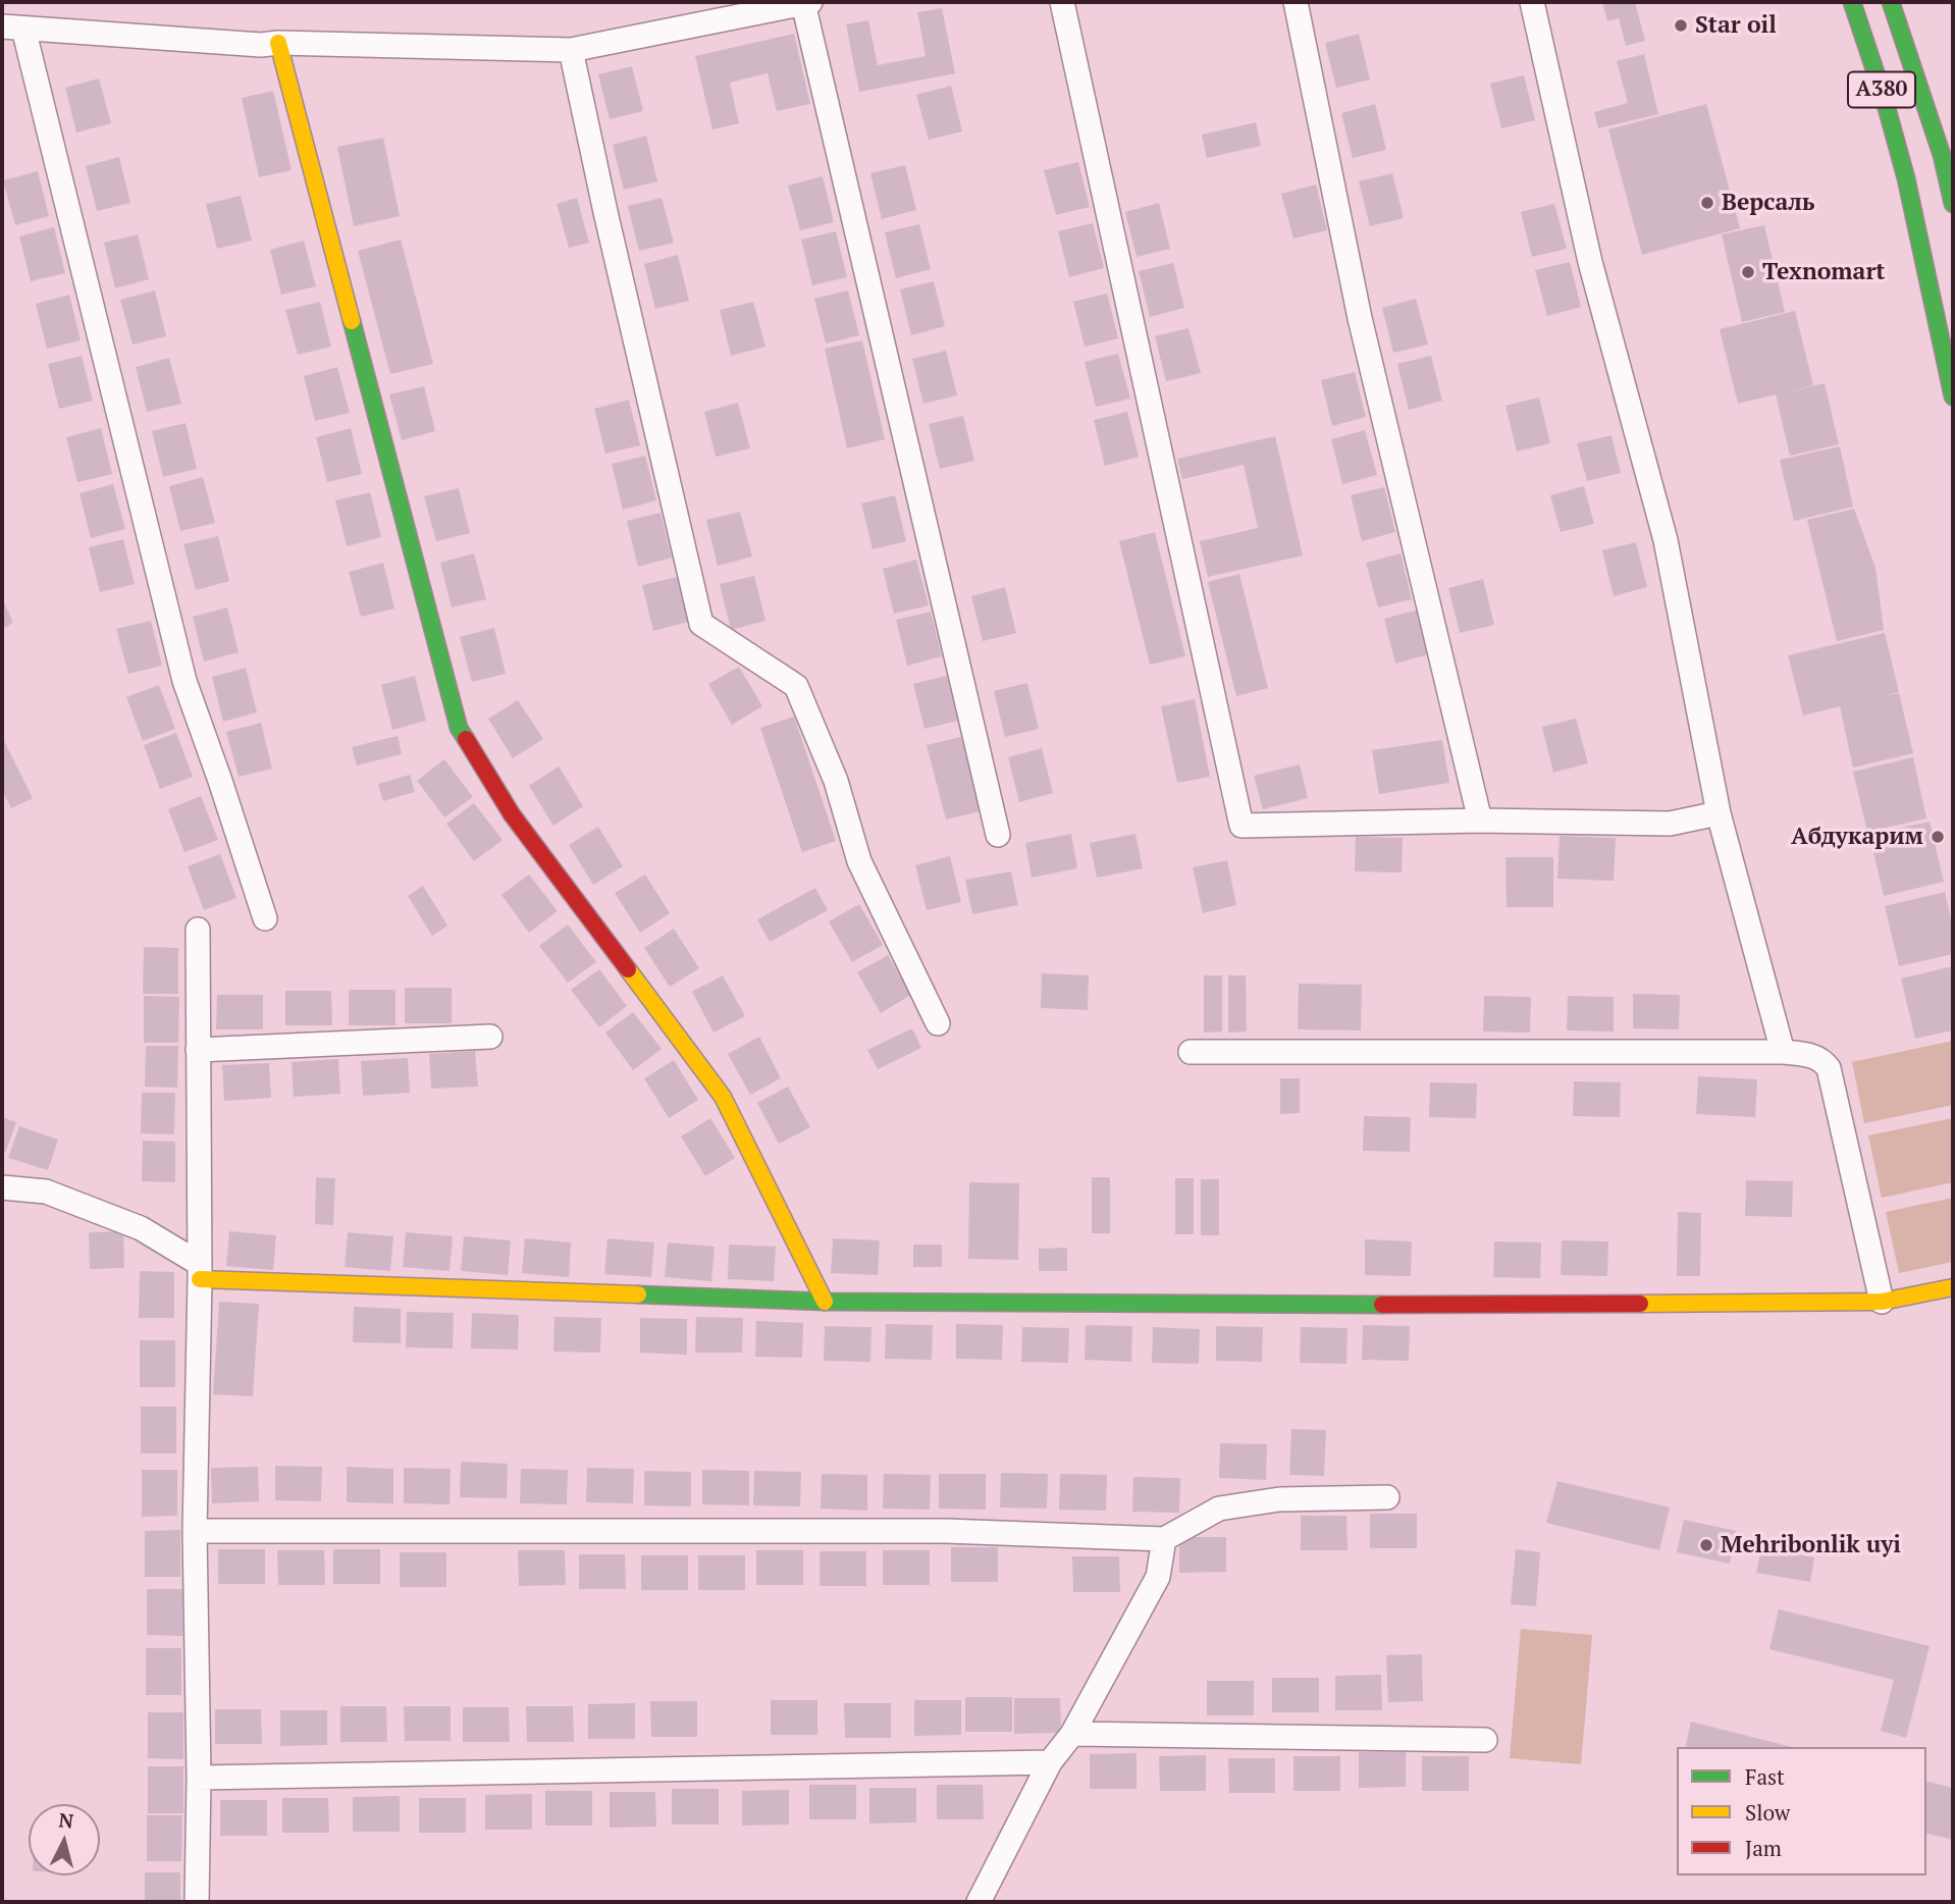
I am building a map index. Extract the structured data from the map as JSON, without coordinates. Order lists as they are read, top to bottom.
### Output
{
  "streets": {
    "main road": ["A380"]
  },
  "places": [
    "Star oil",
    "Версаль",
    "Texnomart",
    "Абдукарим",
    "Mehribonlik uyi"
  ],
  "legend": ["Fast", "Slow", "Jam"],
  "north": "top"
}
